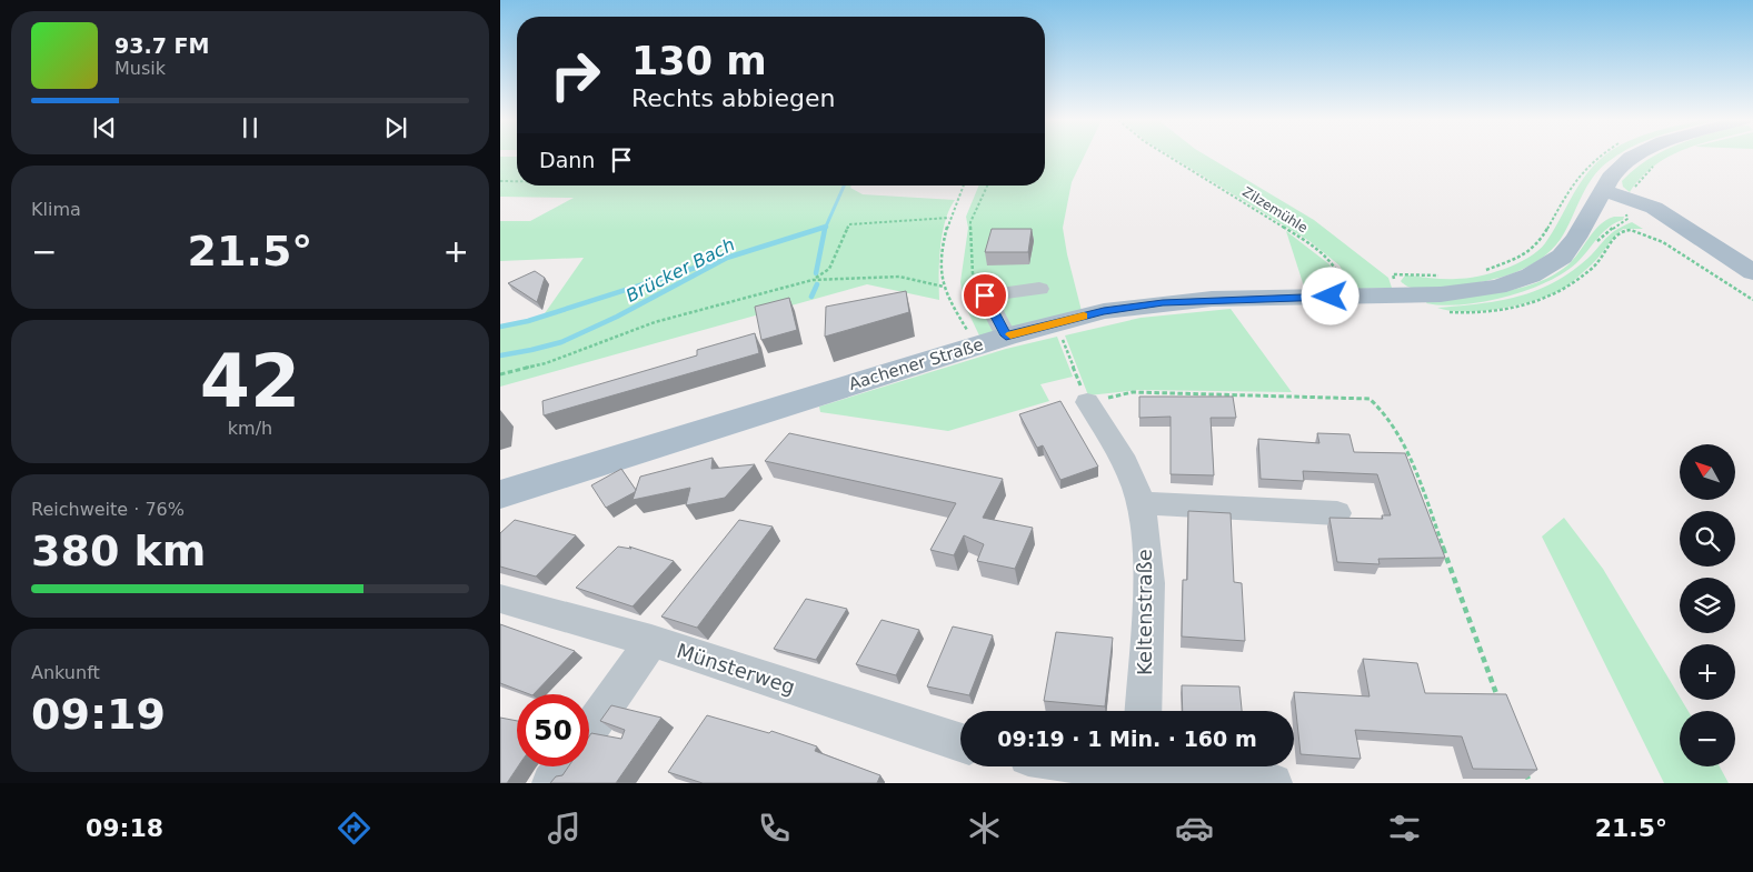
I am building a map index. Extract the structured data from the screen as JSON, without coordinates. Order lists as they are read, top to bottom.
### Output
{
  "streets": {
    "main road": ["Aachener Straße"],
    "street": ["Keltenstraße", "Münsterweg"],
    "path": ["Zilzemühle"]
  },
  "crossings": [
    ["Zilzemühle", "Aachener Straße"]
  ],
  "water": ["Brücker Bach"],
  "north": "top left",
  "page": {
    "turn": ["130 m", "Rechts abbiegen"],
    "song": ["93.7 FM", "Musik"],
    "then": "Dann",
    "tile": [
      "Klima",
      ["42", "km/h"],
      ["Reichweite · 76%", "380 km"],
      ["Ankunft", "09:19"]
    ],
    "heat": ["−", "21.5°", "+"],
    "map_buttons": ["+", "−"],
    "limit": "50",
    "trip": "09:19 · 1 Min. · 160 m",
    "tabs": ["09:18", "21.5°"]
  }
}
